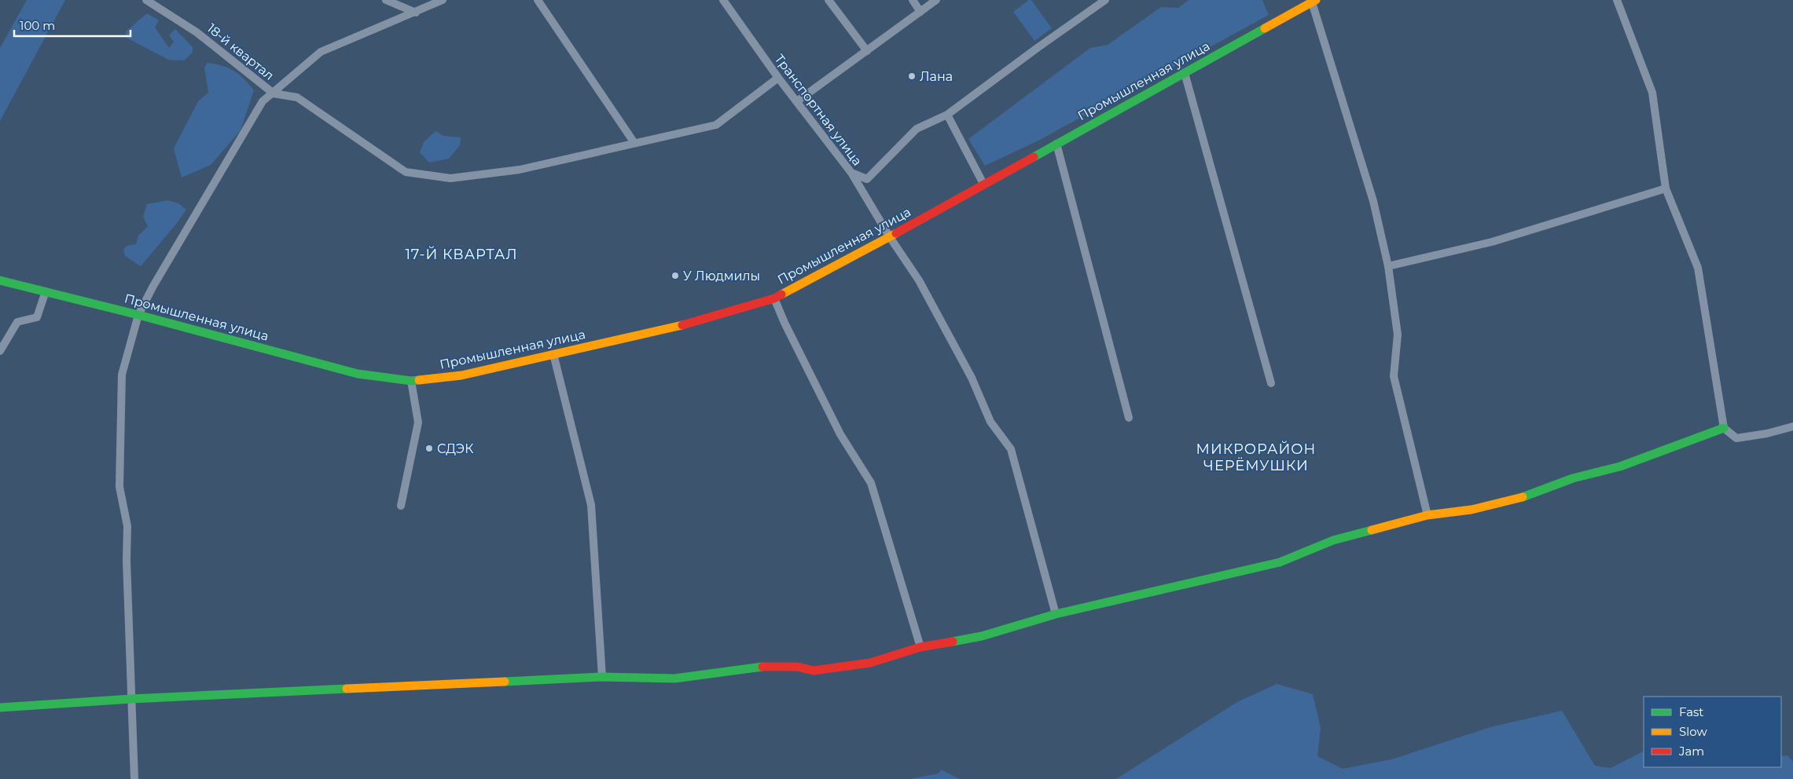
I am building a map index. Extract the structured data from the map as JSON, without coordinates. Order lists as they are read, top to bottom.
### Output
{
  "streets": {
    "street": ["18-й квартал", "Промышленная улица", "Транспортная улица"]
  },
  "crossings": [
    ["Промышленная улица", "Транспортная улица"]
  ],
  "districts": ["17-Й КВАРТАЛ", "МИКРОРАЙОН ЧЕРЁМУШКИ"],
  "places": ["Лана", "У Людмилы", "СДЭК"],
  "legend": ["Fast", "Slow", "Jam"],
  "scale_bar": "100 m"
}
